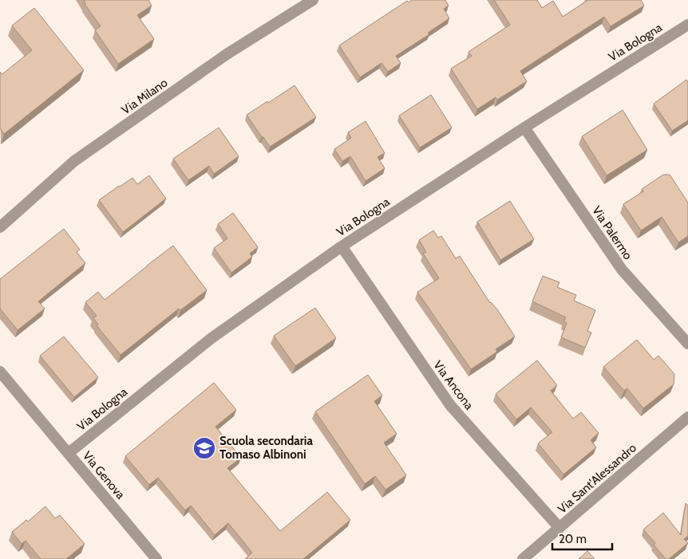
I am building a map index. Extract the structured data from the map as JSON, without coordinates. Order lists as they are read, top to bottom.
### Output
{
  "streets": {
    "street": [
      "Via Bologna",
      "Via Milano",
      "Via Palermo",
      "Via Ancona",
      "Via Genova",
      "Via Sant'Alessandro"
    ]
  },
  "crossings": [
    ["Via Bologna", "Via Palermo"],
    ["Via Bologna", "Via Ancona"],
    ["Via Bologna", "Via Genova"],
    ["Via Ancona", "Via Sant'Alessandro"]
  ],
  "places": {
    "school or university": ["Scuola secondaria Tomaso Albinoni"]
  },
  "scale_bar": "20 m"
}
